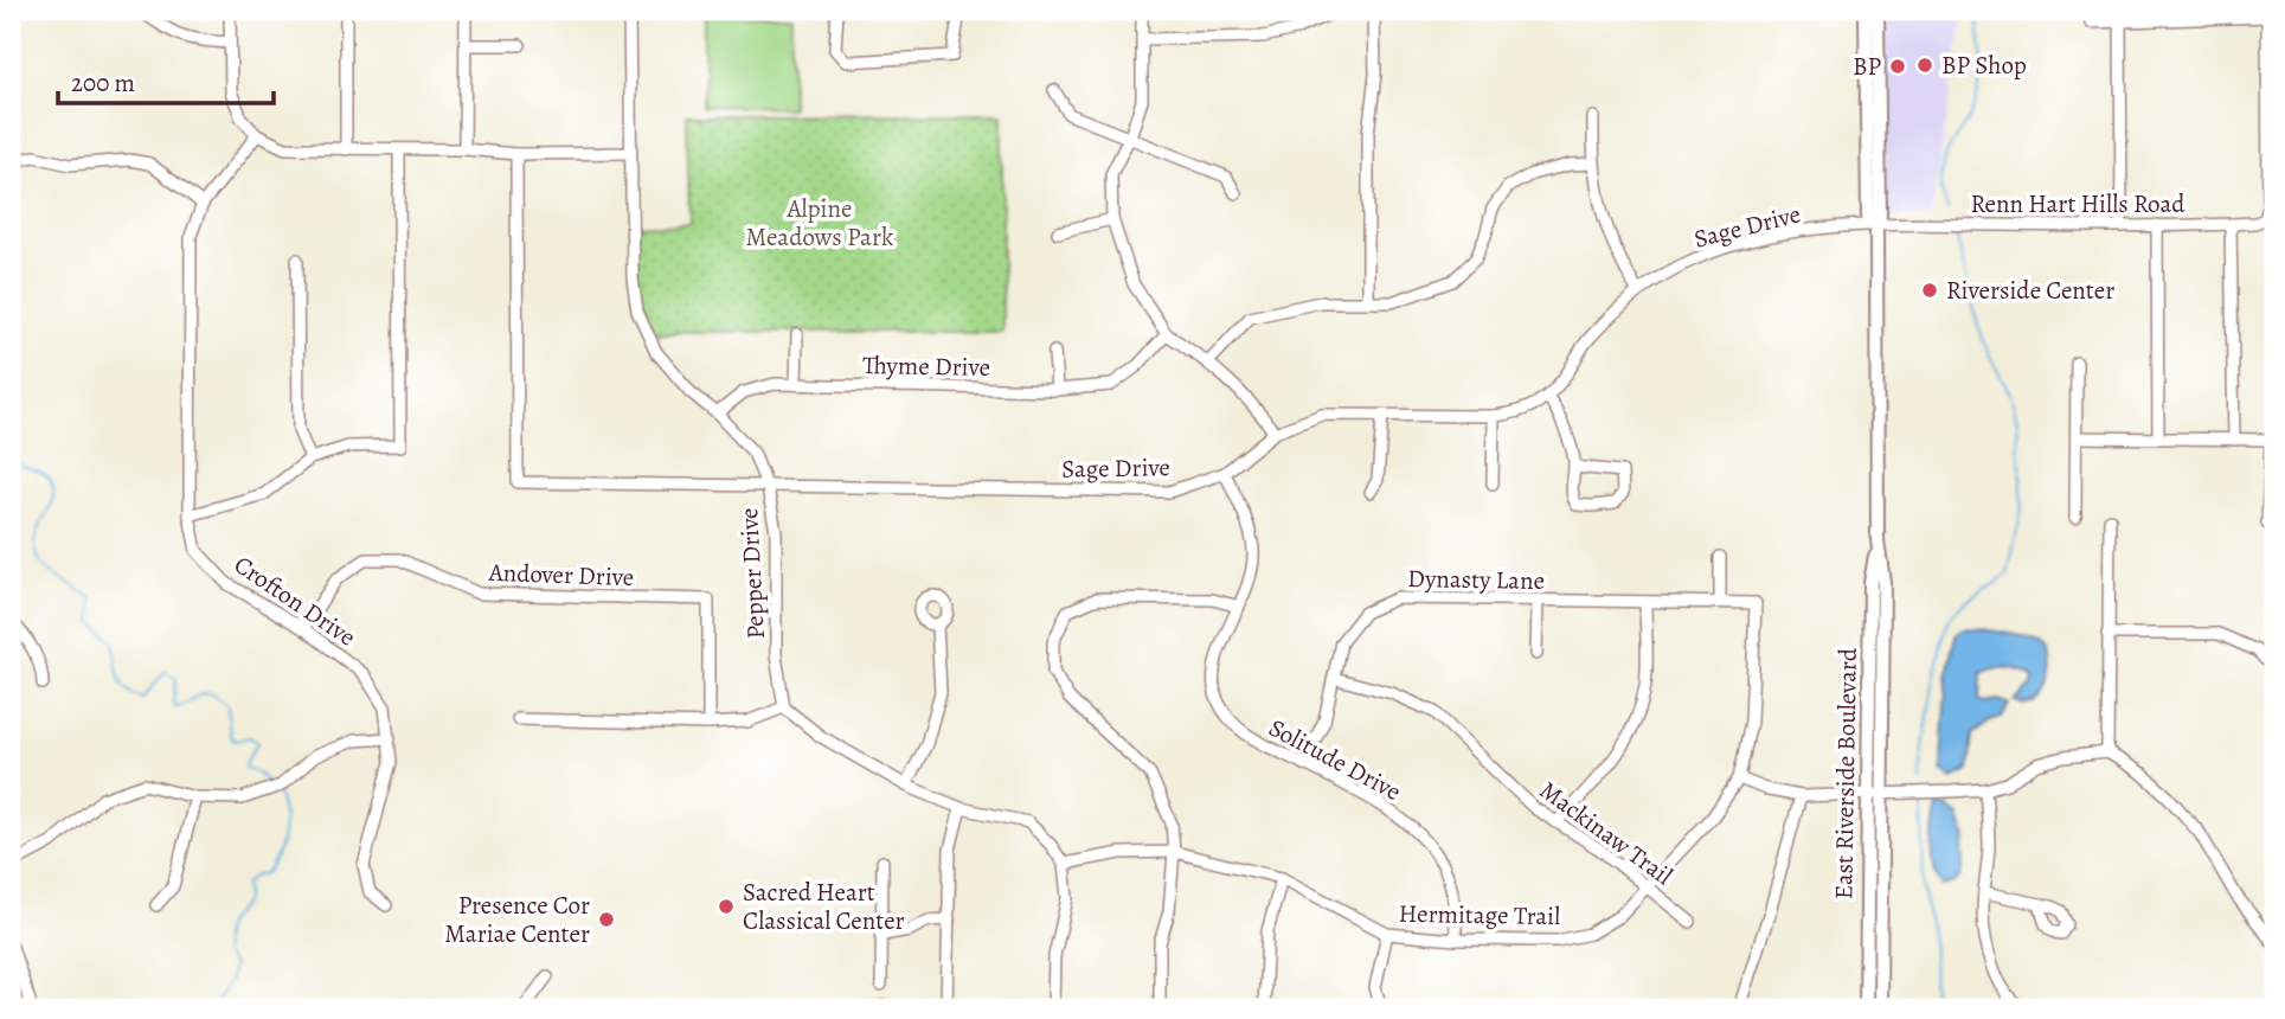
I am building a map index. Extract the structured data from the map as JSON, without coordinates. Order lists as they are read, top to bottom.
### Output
{
  "streets": {
    "main road": ["East Riverside Boulevard"],
    "street": [
      "Renn Hart Hills Road",
      "Sage Drive",
      "Thyme Drive",
      "Pepper Drive",
      "Andover Drive",
      "Dynasty Lane",
      "Crofton Drive",
      "Solitude Drive",
      "Mackinaw Trail",
      "Hermitage Trail"
    ]
  },
  "crossings": [
    ["Renn Hart Hills Road", "Sage Drive"],
    ["Renn Hart Hills Road", "East Riverside Boulevard"],
    ["Sage Drive", "Pepper Drive"],
    ["Sage Drive", "Solitude Drive"],
    ["Sage Drive", "East Riverside Boulevard"],
    ["Thyme Drive", "Pepper Drive"],
    ["Andover Drive", "Crofton Drive"],
    ["Dynasty Lane", "Solitude Drive"],
    ["Dynasty Lane", "Mackinaw Trail"],
    ["Dynasty Lane", "Hermitage Trail"],
    ["Solitude Drive", "Hermitage Trail"],
    ["Mackinaw Trail", "Hermitage Trail"]
  ],
  "parks": ["Alpine Meadows Park"],
  "places": [
    "BP Shop",
    "BP",
    "Riverside Center",
    "Sacred Heart Classical Center",
    "Presence Cor Mariae Center"
  ],
  "scale_bar": "200 m"
}
